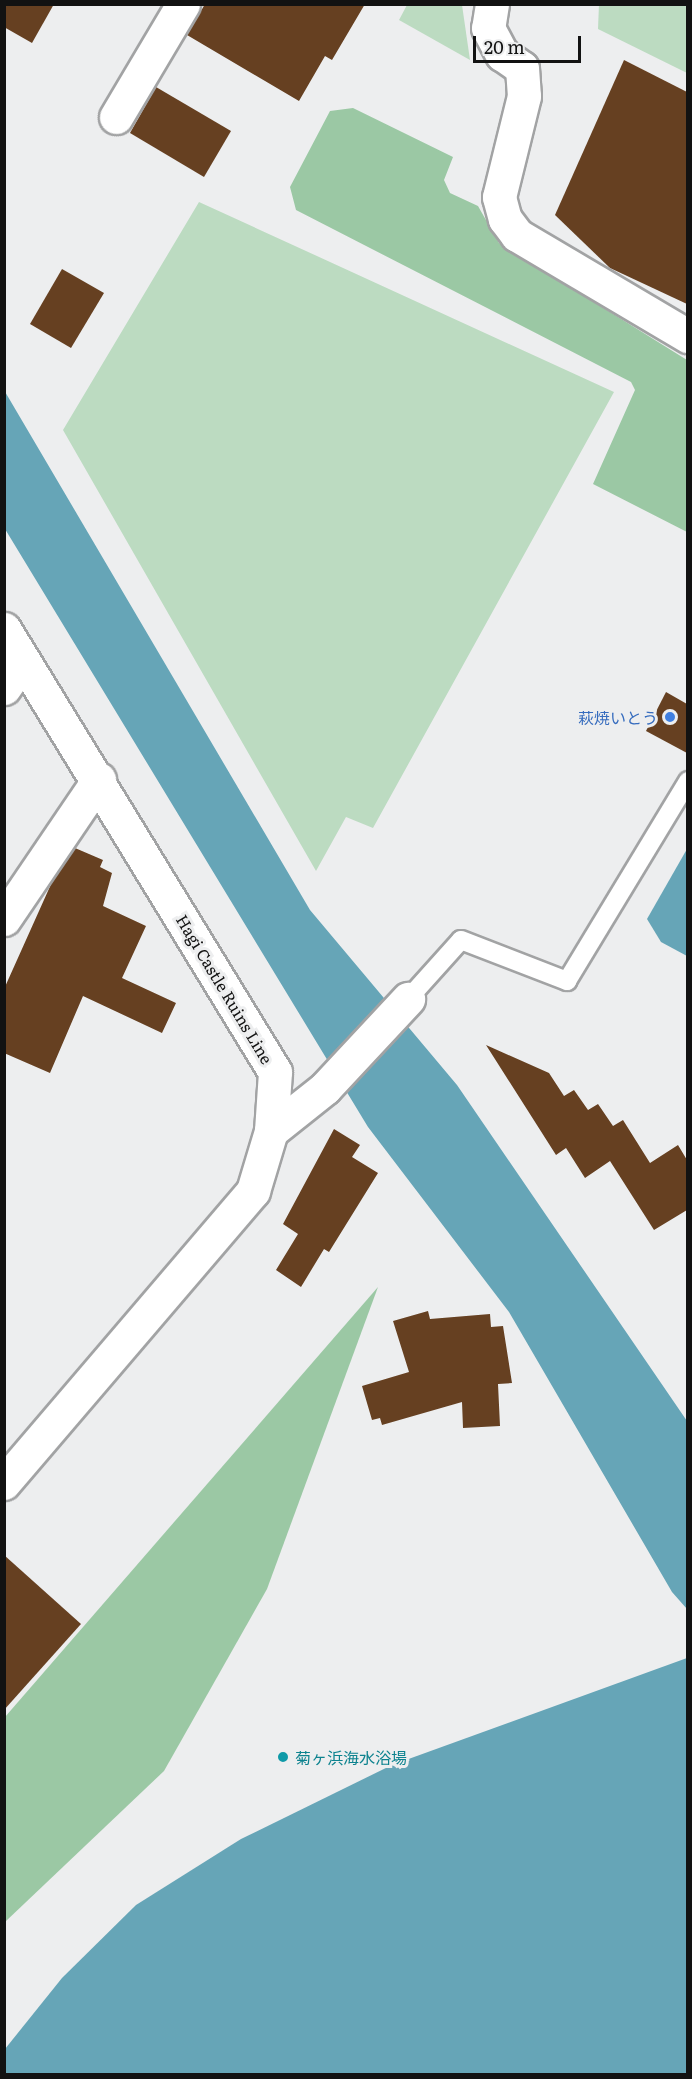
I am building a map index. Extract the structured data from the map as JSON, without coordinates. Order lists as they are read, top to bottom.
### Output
{
  "streets": {
    "main road": ["Hagi Castle Ruins Line"]
  },
  "places": ["萩焼いとう", "菊ヶ浜海水浴場"],
  "scale_bar": "20 m"
}
